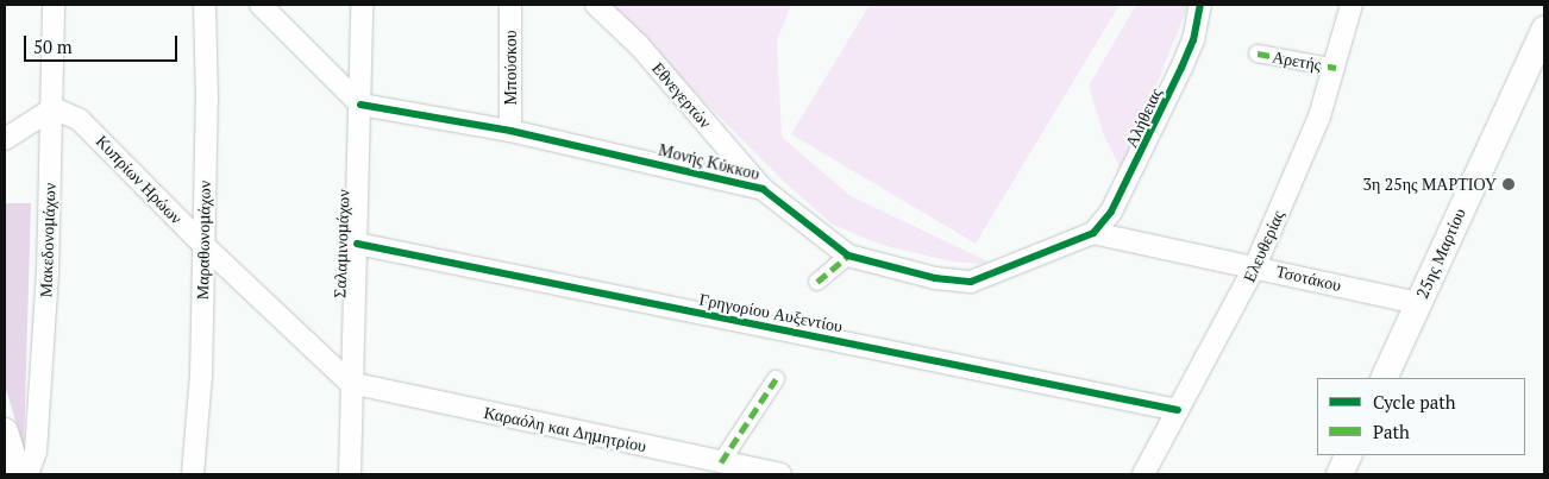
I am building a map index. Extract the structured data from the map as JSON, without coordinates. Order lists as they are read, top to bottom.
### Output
{
  "streets": {
    "street": [
      "Αρετής",
      "Μπούσκου",
      "Εθνεγερτών",
      "Αλήθειας",
      "Μονής Κύκκου",
      "Κυπρίων Ηρώων",
      "Μακεδονομάχων",
      "Μαραθωνομάχων",
      "Σαλαμινομάχων",
      "Ελευθερίας",
      "25ης Μαρτίου",
      "Τσοτάκου",
      "Γρηγορίου Αυξεντίου",
      "Καραόλη και Δημητρίου"
    ]
  },
  "crossings": [
    ["Αρετής", "Ελευθερίας"],
    ["Μπούσκου", "Μονής Κύκκου"],
    ["Εθνεγερτών", "Μονής Κύκκου"],
    ["Αλήθειας", "Μονής Κύκκου"],
    ["Αλήθειας", "Τσοτάκου"],
    ["Μονής Κύκκου", "Σαλαμινομάχων"],
    ["Μονής Κύκκου", "Τσοτάκου"],
    ["Κυπρίων Ηρώων", "Μακεδονομάχων"],
    ["Κυπρίων Ηρώων", "Μαραθωνομάχων"],
    ["Κυπρίων Ηρώων", "Σαλαμινομάχων"],
    ["Κυπρίων Ηρώων", "Καραόλη και Δημητρίου"],
    ["Σαλαμινομάχων", "Γρηγορίου Αυξεντίου"],
    ["Σαλαμινομάχων", "Καραόλη και Δημητρίου"],
    ["Ελευθερίας", "Τσοτάκου"],
    ["Ελευθερίας", "Γρηγορίου Αυξεντίου"],
    ["25ης Μαρτίου", "Τσοτάκου"]
  ],
  "places": ["3η 25ης ΜΑΡΤΙΟΥ"],
  "legend": ["Cycle path", "Path"],
  "scale_bar": "50 m"
}
